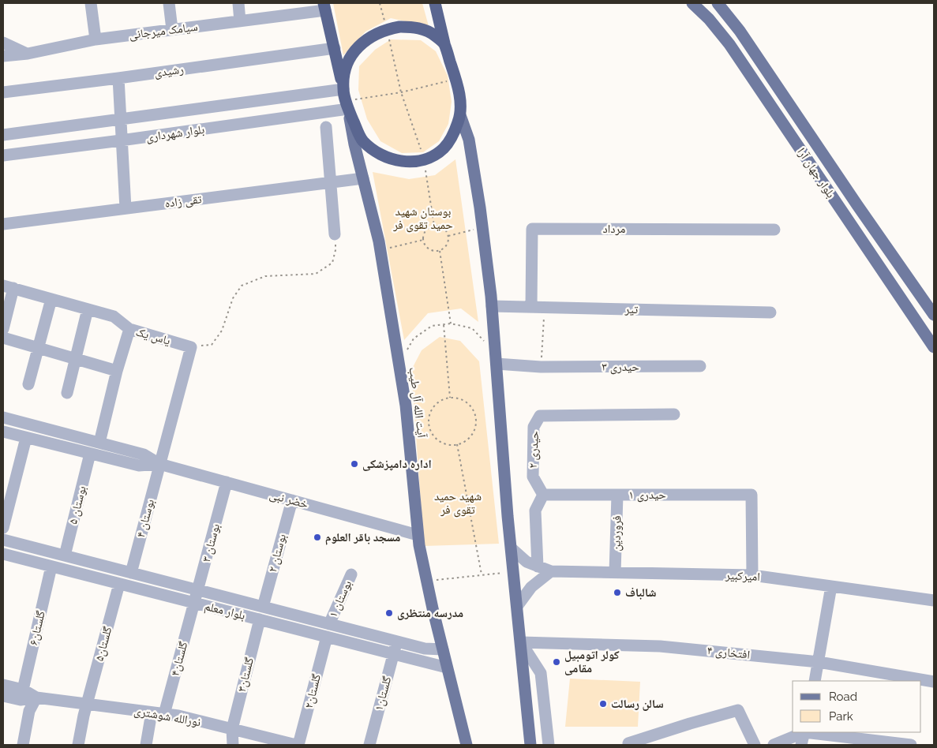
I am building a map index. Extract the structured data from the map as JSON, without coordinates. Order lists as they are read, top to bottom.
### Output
{
  "streets": {
    "main road": ["بلوار جهان آرا", "آیت الله آل طیب"],
    "street": [
      "سیامک میرجانی",
      "رشیدی",
      "بلوار شهرداری",
      "تقی زاده",
      "مرداد",
      "تیر",
      "یاس یک",
      "حیدری ۳",
      "حیدری ۲",
      "حیدری ۱",
      "خضر نبی",
      "بوستان ۵",
      "بوستان ۴",
      "فروردین",
      "بوستان ۳",
      "بوستان ۲",
      "امیرکبیر",
      "بوستان ۱",
      "بلوار معلم",
      "گلستان۶",
      "گلستان۵",
      "افتخاری ۴",
      "گلستان۴",
      "گلستان۳",
      "گلستان۲",
      "گلستان۱",
      "نورالله شوشتری"
    ]
  },
  "crossings": [
    ["بلوار شهرداری", "آیت الله آل طیب"],
    ["تقی زاده", "آیت الله آل طیب"],
    ["مرداد", "تیر"],
    ["آیت الله آل طیب", "خضر نبی"],
    ["آیت الله آل طیب", "بلوار معلم"],
    ["حیدری ۲", "حیدری ۱"],
    ["حیدری ۱", "فروردین"],
    ["حیدری ۱", "امیرکبیر"],
    ["خضر نبی", "بوستان ۵"],
    ["خضر نبی", "بوستان ۴"],
    ["خضر نبی", "بوستان ۳"],
    ["خضر نبی", "بوستان ۲"],
    ["بوستان ۵", "بلوار معلم"],
    ["بوستان ۴", "بلوار معلم"],
    ["فروردین", "امیرکبیر"],
    ["بوستان ۳", "بلوار معلم"],
    ["بوستان ۳", "گلستان۴"],
    ["بوستان ۲", "بلوار معلم"],
    ["بوستان ۱", "بلوار معلم"],
    ["بلوار معلم", "گلستان۶"],
    ["بلوار معلم", "گلستان۵"],
    ["بلوار معلم", "گلستان۴"],
    ["بلوار معلم", "گلستان۳"],
    ["بلوار معلم", "گلستان۲"],
    ["بلوار معلم", "گلستان۱"],
    ["گلستان۶", "نورالله شوشتری"],
    ["گلستان۵", "نورالله شوشتری"],
    ["گلستان۴", "نورالله شوشتری"],
    ["گلستان۳", "نورالله شوشتری"],
    ["گلستان۲", "نورالله شوشتری"]
  ],
  "parks": ["بوستان شهید حمید تقوی فر", "شهید حمید تقوی فر"],
  "places": [
    "اداره دامپزشکی",
    "مسجد باقر العلوم",
    "شالباف",
    "مدرسه منتظری",
    "کولر اتومبیل مقامی",
    "سالن رسالت"
  ],
  "legend": ["Road", "Park"]
}
